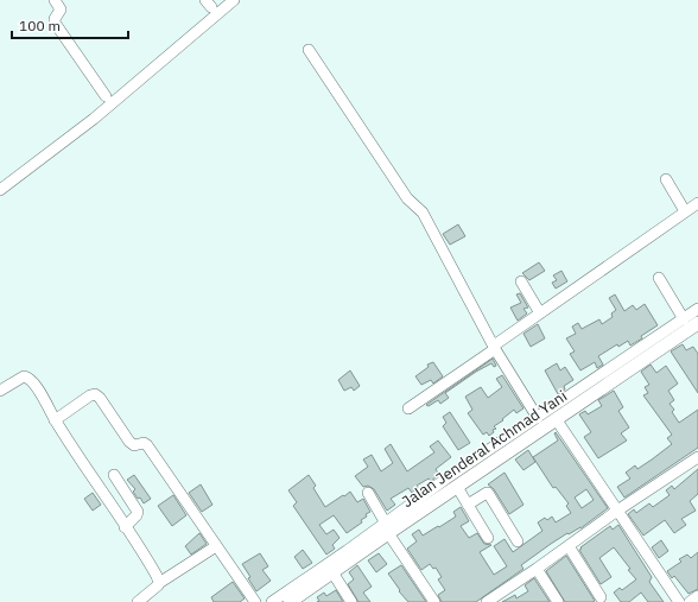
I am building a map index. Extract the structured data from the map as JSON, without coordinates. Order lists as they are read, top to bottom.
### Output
{
  "streets": {
    "main road": ["Jalan Jenderal Achmad Yani"]
  },
  "scale_bar": "100 m"
}
